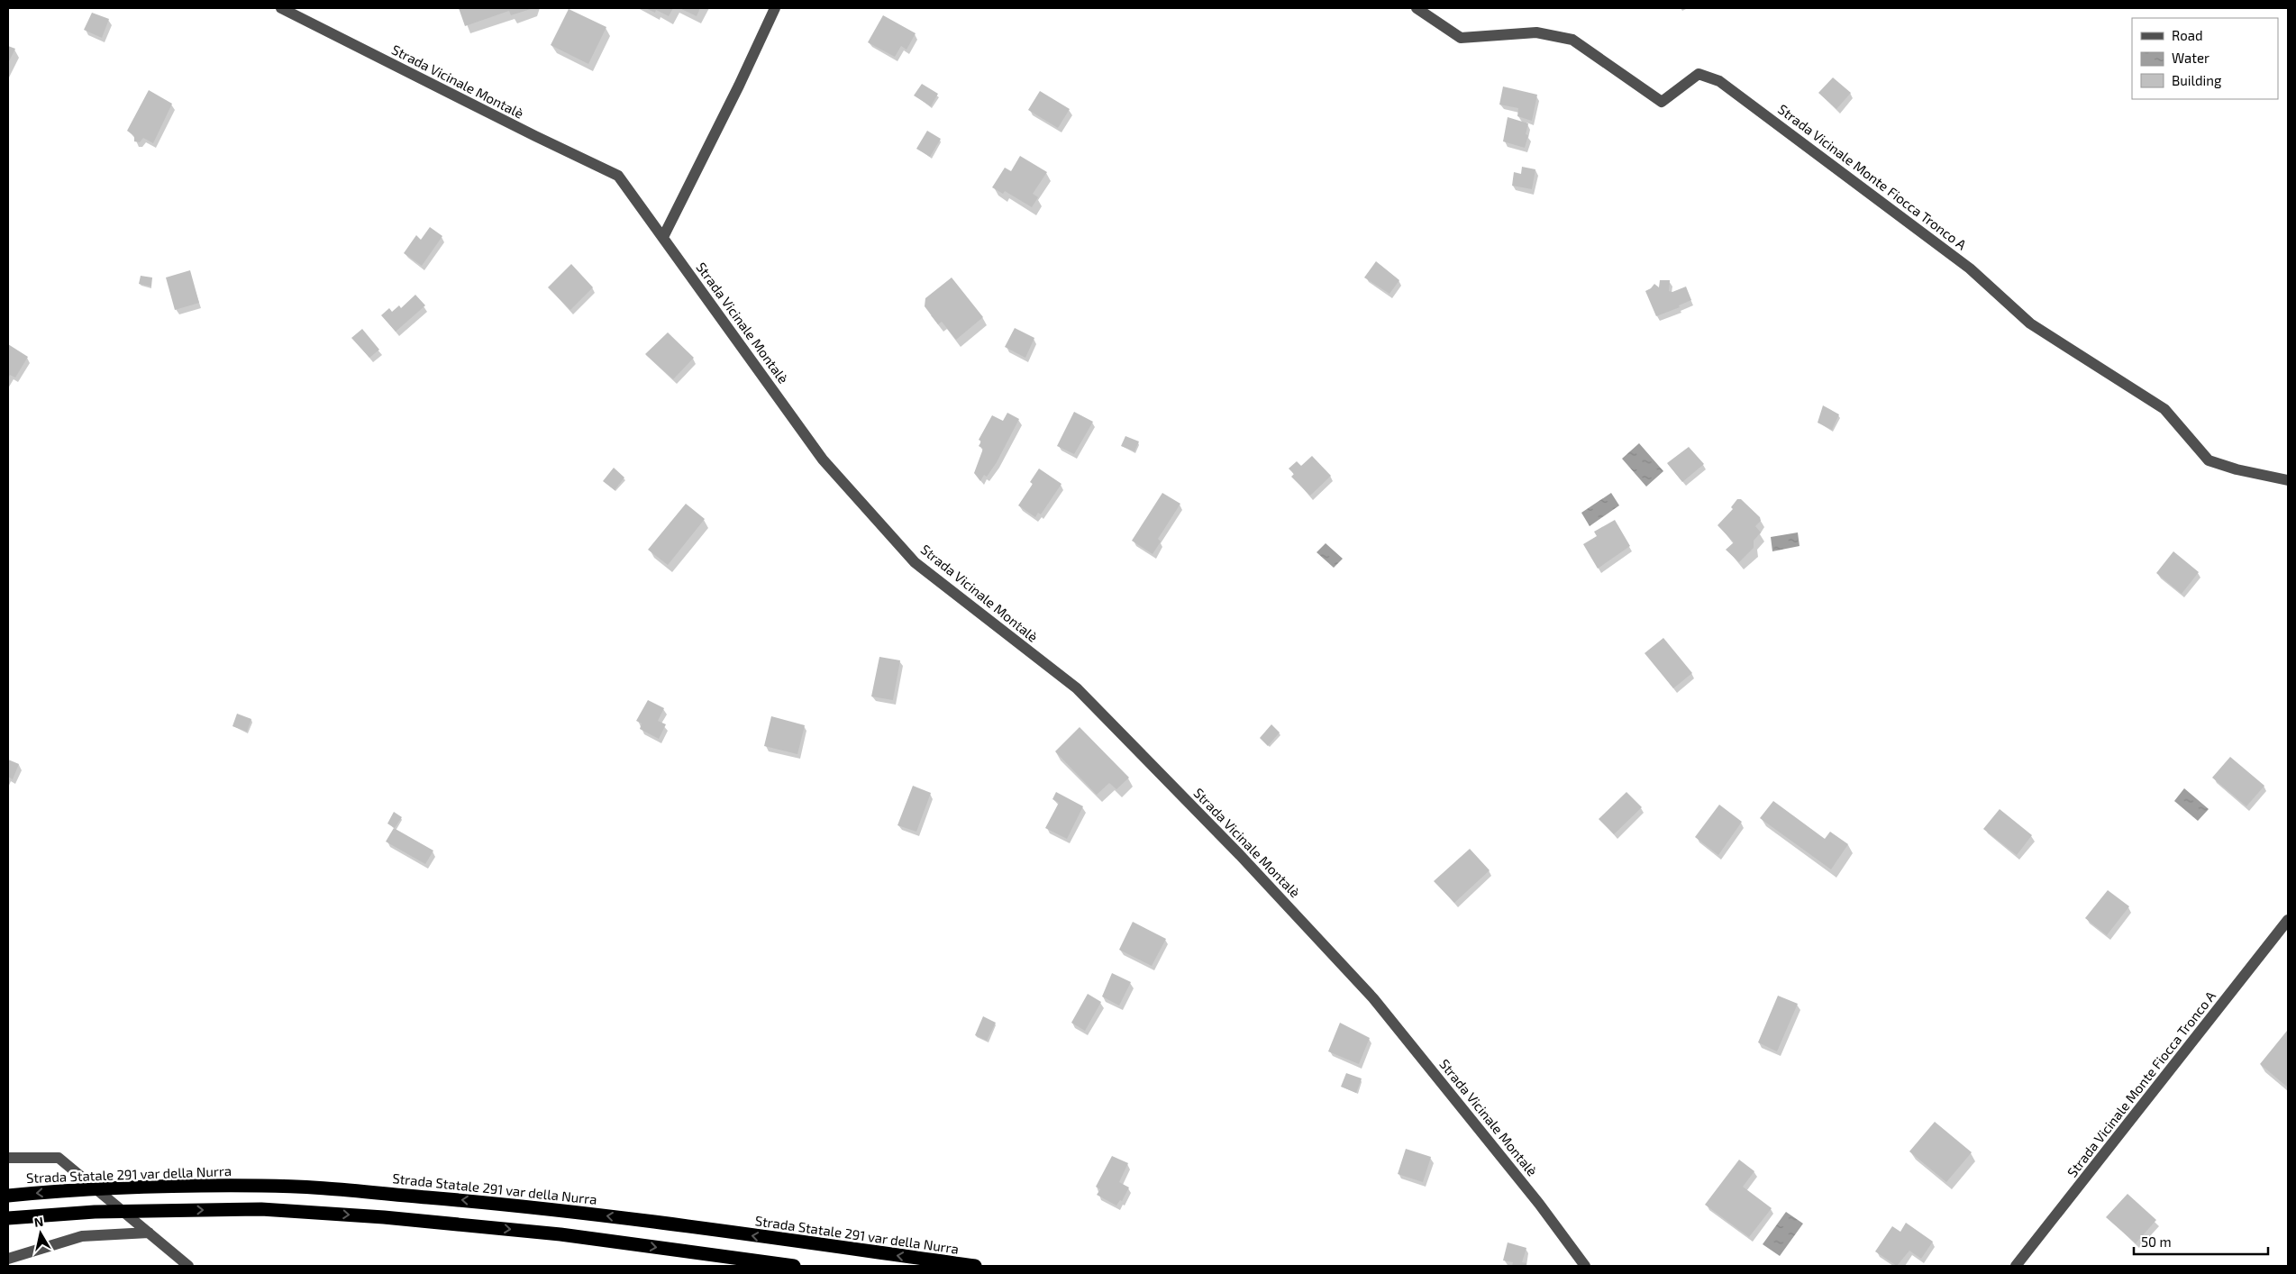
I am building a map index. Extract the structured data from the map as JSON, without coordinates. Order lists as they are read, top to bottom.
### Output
{
  "streets": {
    "highway": ["Strada Statale 291 var della Nurra"],
    "street": ["Strada Vicinale Montalè", "Strada Vicinale Monte Fiocca Tronco A"]
  },
  "legend": ["Road", "Water", "Building"],
  "scale_bar": "50 m",
  "north": "top"
}
